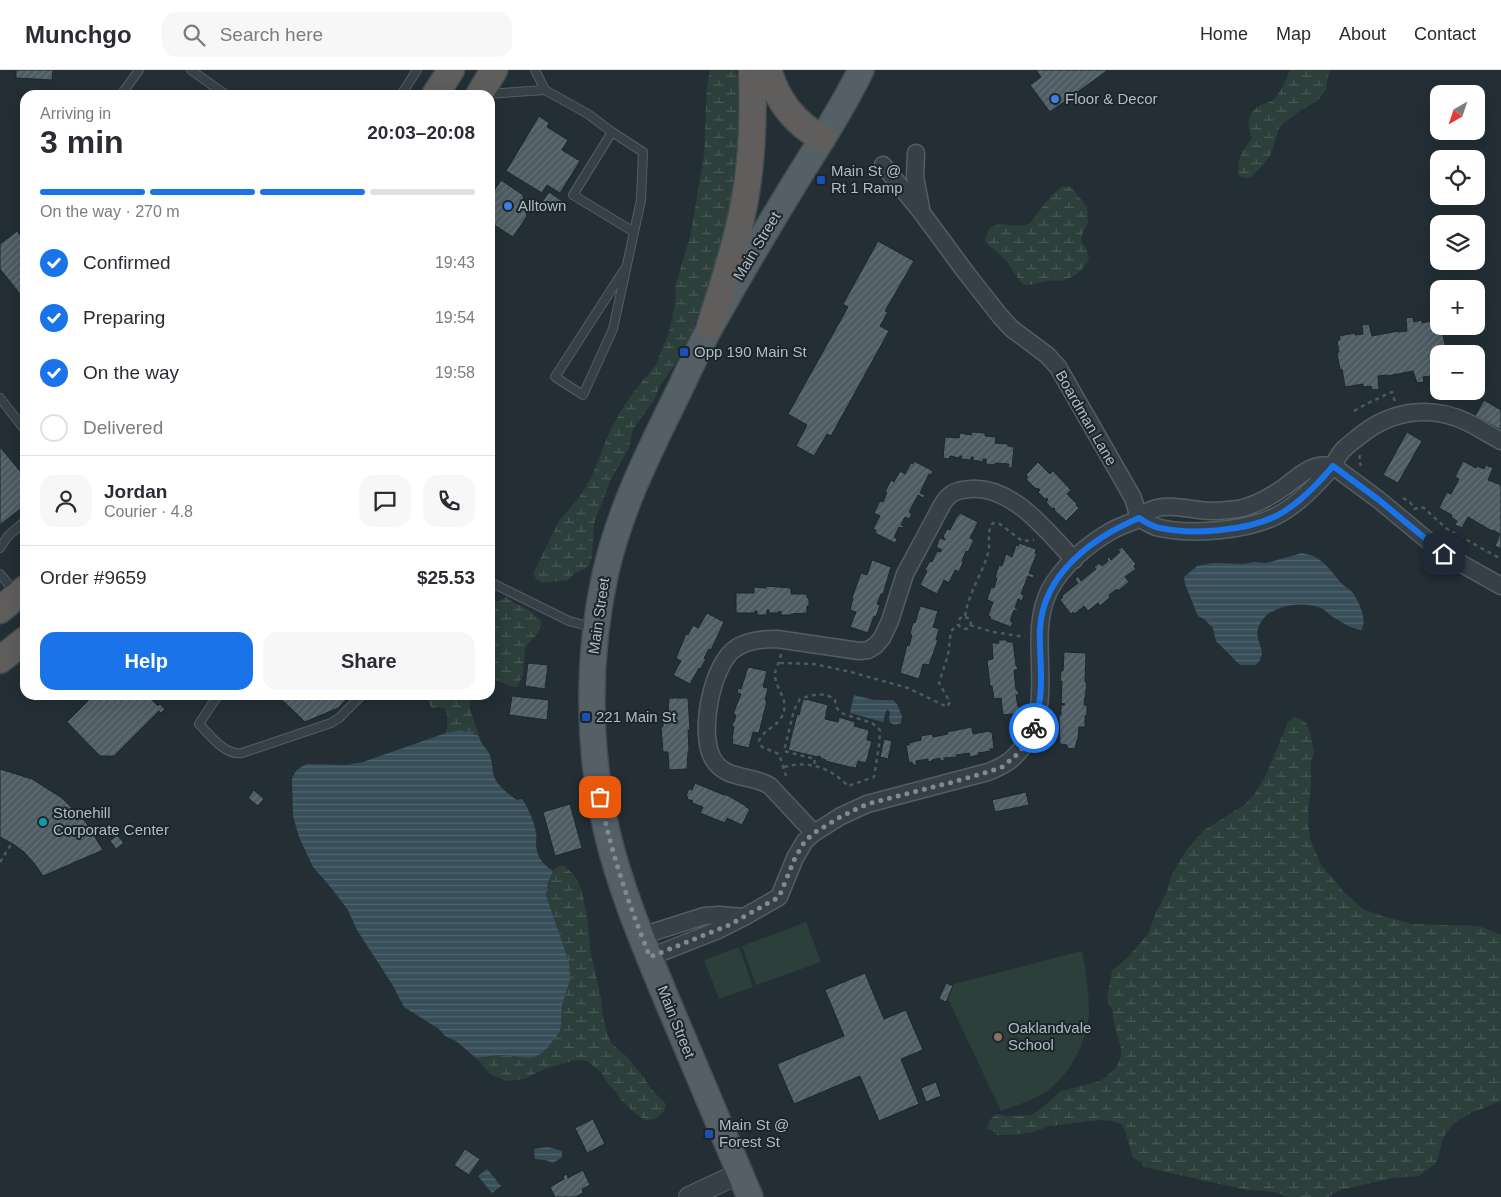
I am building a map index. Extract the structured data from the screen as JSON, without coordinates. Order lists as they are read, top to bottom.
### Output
{
  "streets": {
    "main road": ["Main Street"],
    "street": ["Boardman Lane"]
  },
  "places": {
    "other": [
      "Floor & Decor",
      "Alltown",
      "Stonehill Corporate Center",
      "Oaklandvale School"
    ],
    "transit": [
      "Main St @ Rt 1 Ramp",
      "Opp 190 Main St",
      "221 Main St",
      "Main St @ Forest St"
    ]
  },
  "north": "bottom left",
  "page": {
    "header": "Munchgo",
    "search": "Search here",
    "nav": [
      "Home",
      "Map",
      "About",
      "Contact"
    ],
    "map_buttons": ["+", "−"],
    "heading": ["3 min", "Arriving in", "20:03–20:08"],
    "panel": [
      "Jordan",
      "Courier · 4.8",
      "Order #9659",
      "$25.53"
    ],
    "bar": "On the way · 270 m",
    "list": [
      ["Confirmed", "19:43"],
      ["Preparing", "19:54"],
      ["On the way", "19:58"],
      "Delivered"
    ],
    "buttons": ["Help", "Share"]
  }
}
